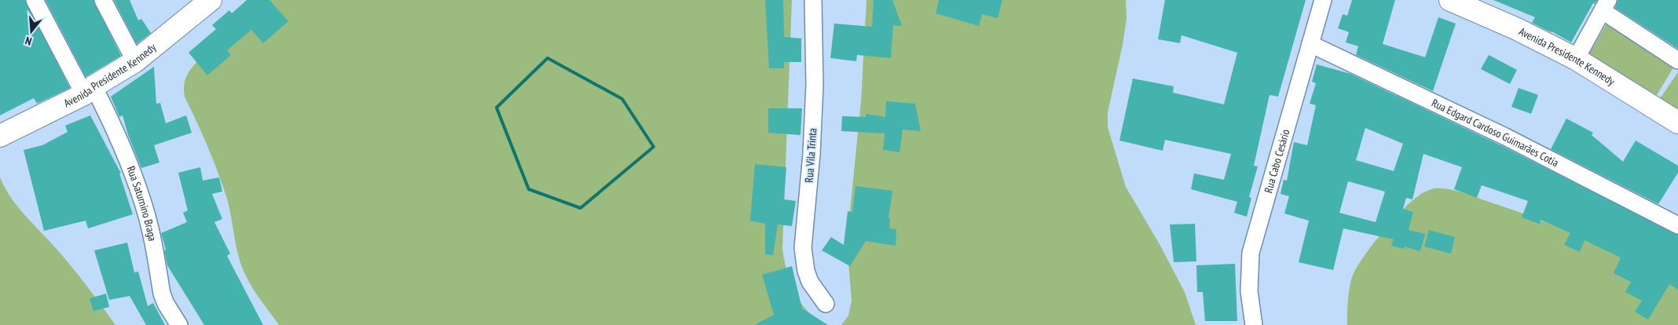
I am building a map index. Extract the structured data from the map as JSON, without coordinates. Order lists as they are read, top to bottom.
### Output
{
  "streets": {
    "main road": ["Avenida Presidente Kennedy"],
    "street": [
      "Rua Edgard Cardoso Guimarães Cotia",
      "Rua Vila Trinta",
      "Rua Cabo Cesário",
      "Rua Saturnino Braga"
    ]
  },
  "crossings": [
    ["Avenida Presidente Kennedy", "Rua Saturnino Braga"],
    ["Rua Edgard Cardoso Guimarães Cotia", "Rua Cabo Cesário"]
  ],
  "north": "bottom"
}
